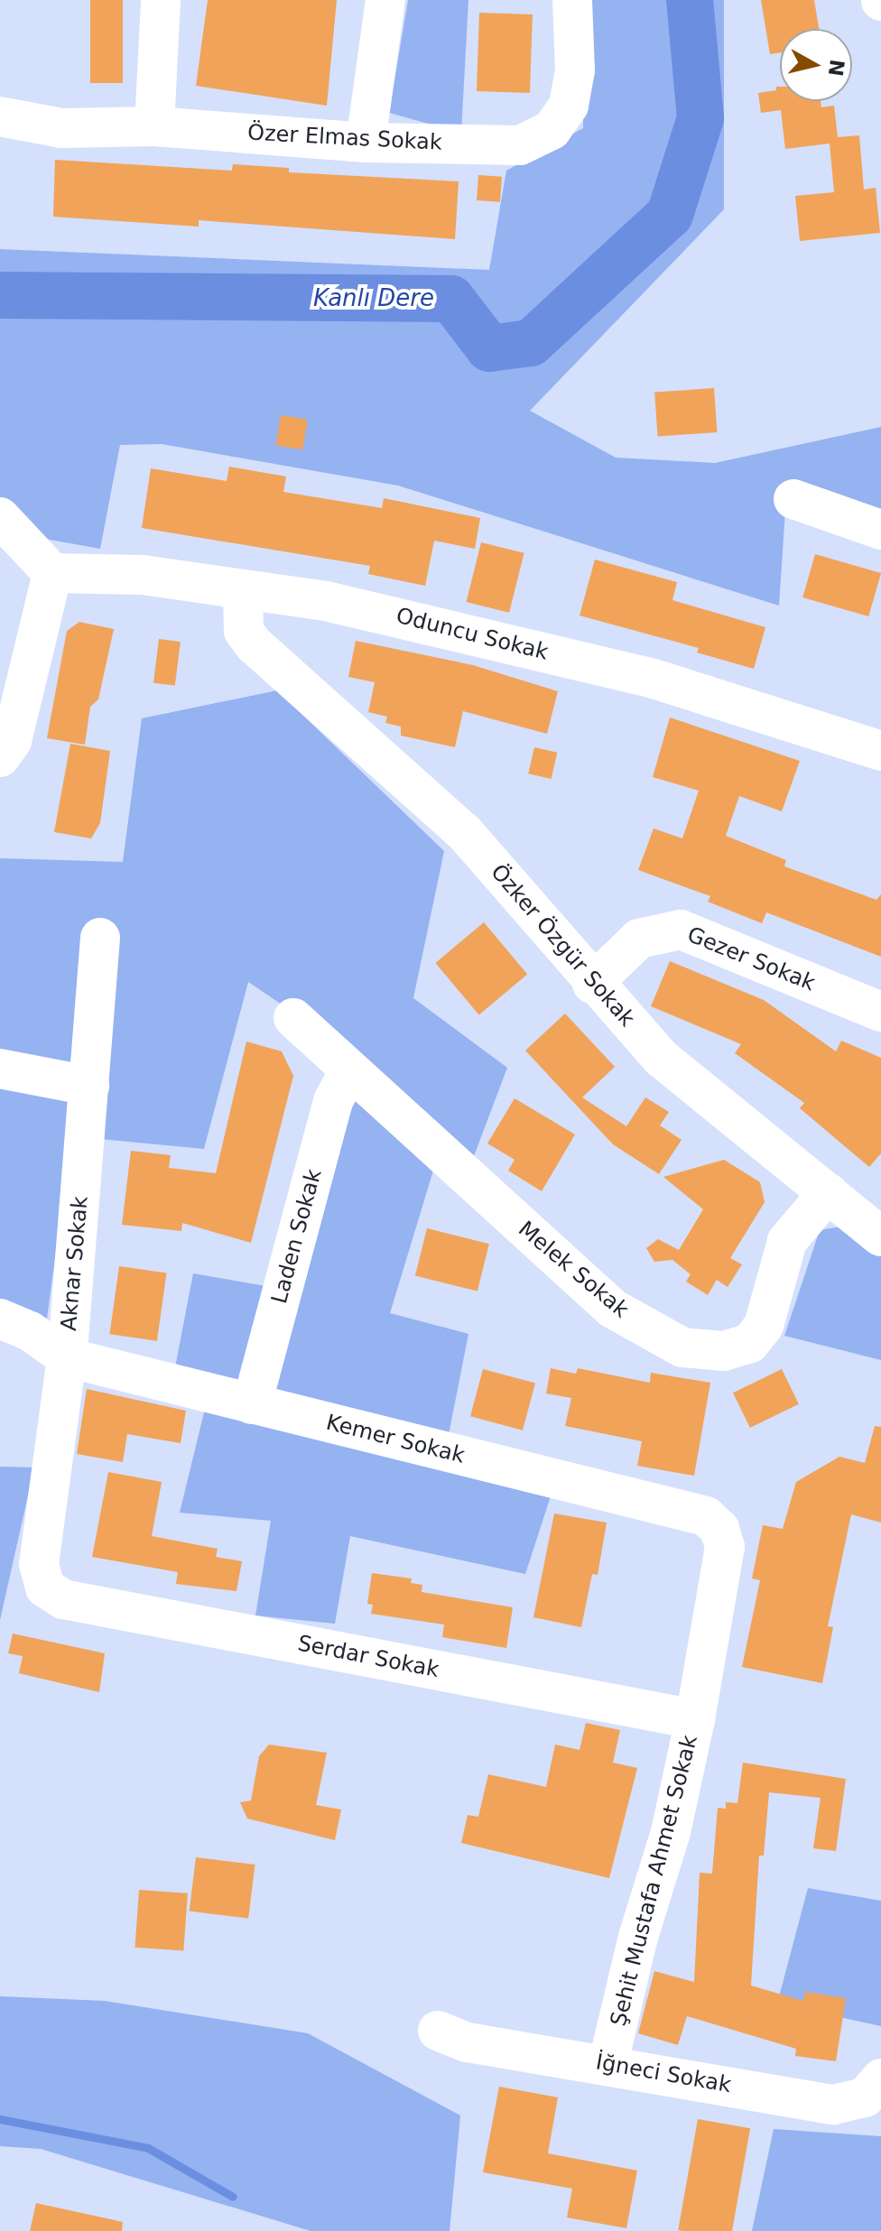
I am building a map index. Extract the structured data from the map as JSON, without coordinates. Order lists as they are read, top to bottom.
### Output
{
  "streets": {
    "street": [
      "Özer Elmas Sokak",
      "Oduncu Sokak",
      "Özker Özgür Sokak",
      "Gezer Sokak",
      "Laden Sokak",
      "Aknar Sokak",
      "Melek Sokak",
      "Kemer Sokak",
      "Serdar Sokak",
      "Şehit Mustafa Ahmet Sokak",
      "İğneci Sokak"
    ]
  },
  "crossings": [
    ["Oduncu Sokak", "Özker Özgür Sokak"],
    ["Özker Özgür Sokak", "Gezer Sokak"],
    ["Özker Özgür Sokak", "Melek Sokak"],
    ["Laden Sokak", "Melek Sokak"],
    ["Laden Sokak", "Kemer Sokak"],
    ["Aknar Sokak", "Kemer Sokak"],
    ["Aknar Sokak", "Serdar Sokak"],
    ["Kemer Sokak", "Şehit Mustafa Ahmet Sokak"],
    ["Serdar Sokak", "Şehit Mustafa Ahmet Sokak"],
    ["Şehit Mustafa Ahmet Sokak", "İğneci Sokak"]
  ],
  "water": ["Kanlı Dere"],
  "north": "right"
}
